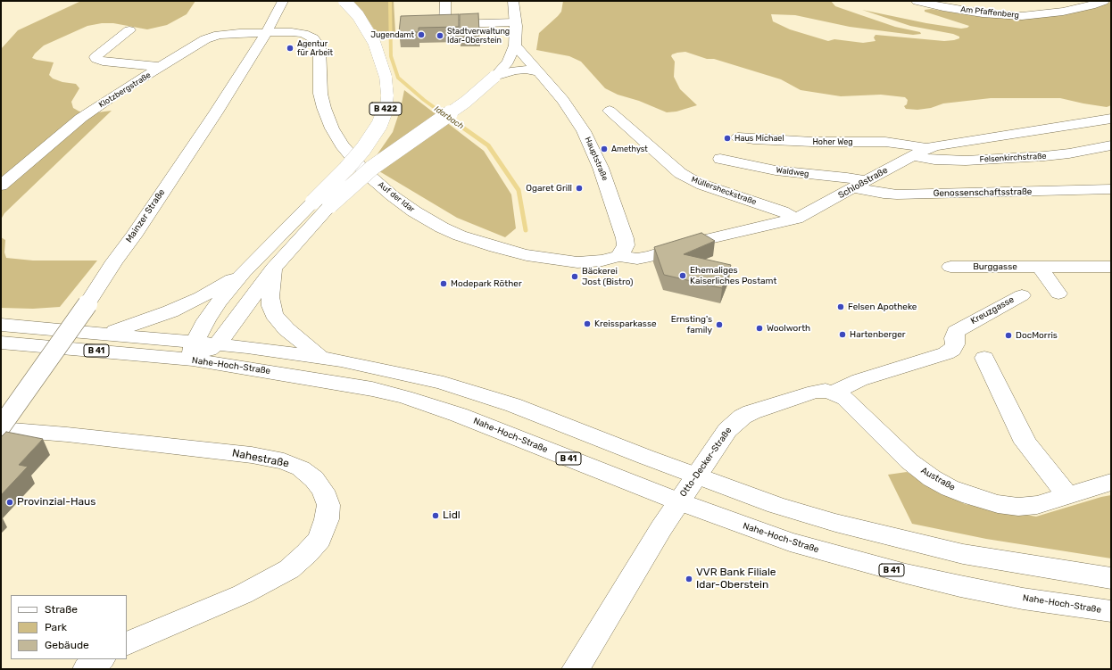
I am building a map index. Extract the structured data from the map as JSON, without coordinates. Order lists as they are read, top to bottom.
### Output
{
  "streets": {
    "street": [
      "Am Pfaffenberg",
      "Klotzbergstraße",
      "B 422",
      "Hoher Weg",
      "Felsenkirchstraße",
      "Hauptstraße",
      "Waldweg",
      "Schloßstraße",
      "Müllersheckstraße",
      "Genossenschaftsstraße",
      "Auf der Idar",
      "Mainzer Straße",
      "Burggasse",
      "Kreuzgasse",
      "B 41",
      "Nahe-Hoch-Straße",
      "Nahestraße",
      "Otto-Decker-Straße",
      "Austraße"
    ]
  },
  "crossings": [
    ["Klotzbergstraße", "Auf der Idar"],
    ["Klotzbergstraße", "Mainzer Straße"],
    ["B 422", "Nahe-Hoch-Straße"],
    ["Hoher Weg", "Felsenkirchstraße"],
    ["Hoher Weg", "Schloßstraße"],
    ["Felsenkirchstraße", "Schloßstraße"],
    ["Hauptstraße", "Schloßstraße"],
    ["Hauptstraße", "Auf der Idar"],
    ["Waldweg", "Schloßstraße"],
    ["Waldweg", "Genossenschaftsstraße"],
    ["Schloßstraße", "Müllersheckstraße"],
    ["Schloßstraße", "Genossenschaftsstraße"],
    ["Schloßstraße", "Auf der Idar"],
    ["Auf der Idar", "Mainzer Straße"],
    ["Kreuzgasse", "Otto-Decker-Straße"],
    ["Nahe-Hoch-Straße", "Otto-Decker-Straße"],
    ["Otto-Decker-Straße", "Austraße"]
  ],
  "water": ["Idarbach"],
  "places": [
    "Jugendamt",
    "Stadtverwaltung Idar-Oberstein",
    "Agentur für Arbeit",
    "Haus Michael",
    "Amethyst",
    "Ogaret Grill",
    "Ehemaliges Kaiserliches Postamt",
    "Bäckerei Jost (Bistro)",
    "Modepark Röther",
    "Felsen Apotheke",
    "Kreissparkasse",
    "Ernsting's family",
    "Woolworth",
    "Hartenberger",
    "DocMorris",
    "Provinzial-Haus",
    "Lidl",
    "VVR Bank Filiale Idar-Oberstein"
  ],
  "legend": ["Straße", "Park", "Gebäude"]
}
